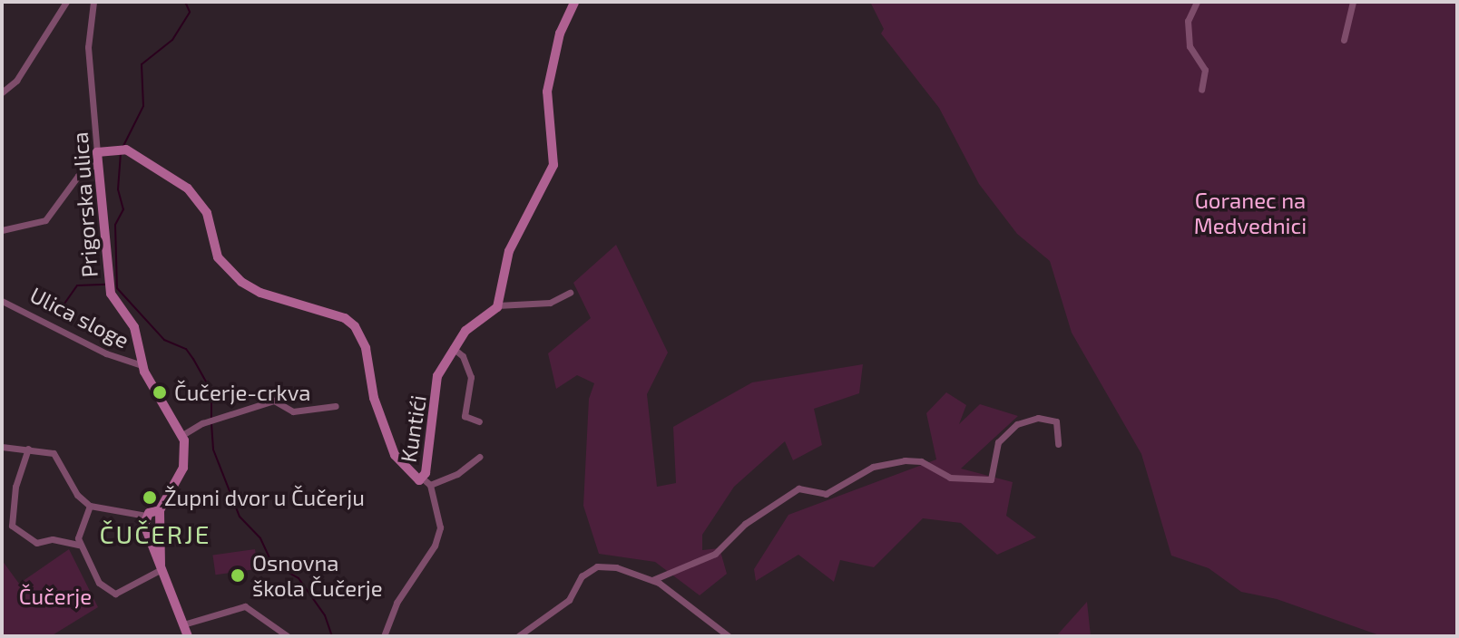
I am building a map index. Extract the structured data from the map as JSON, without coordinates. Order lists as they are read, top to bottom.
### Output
{
  "streets": {
    "street": ["Prigorska ulica", "Ulica sloge", "Kuntići"]
  },
  "crossings": [
    ["Prigorska ulica", "Ulica sloge"],
    ["Prigorska ulica", "Kuntići"]
  ],
  "districts": ["ČUČERJE"],
  "parks": ["Goranec na Medvednici", "Čučerje"],
  "places": ["Čučerje-crkva", "Župni dvor u Čučerju", "Osnovna škola Čučerje"]
}
